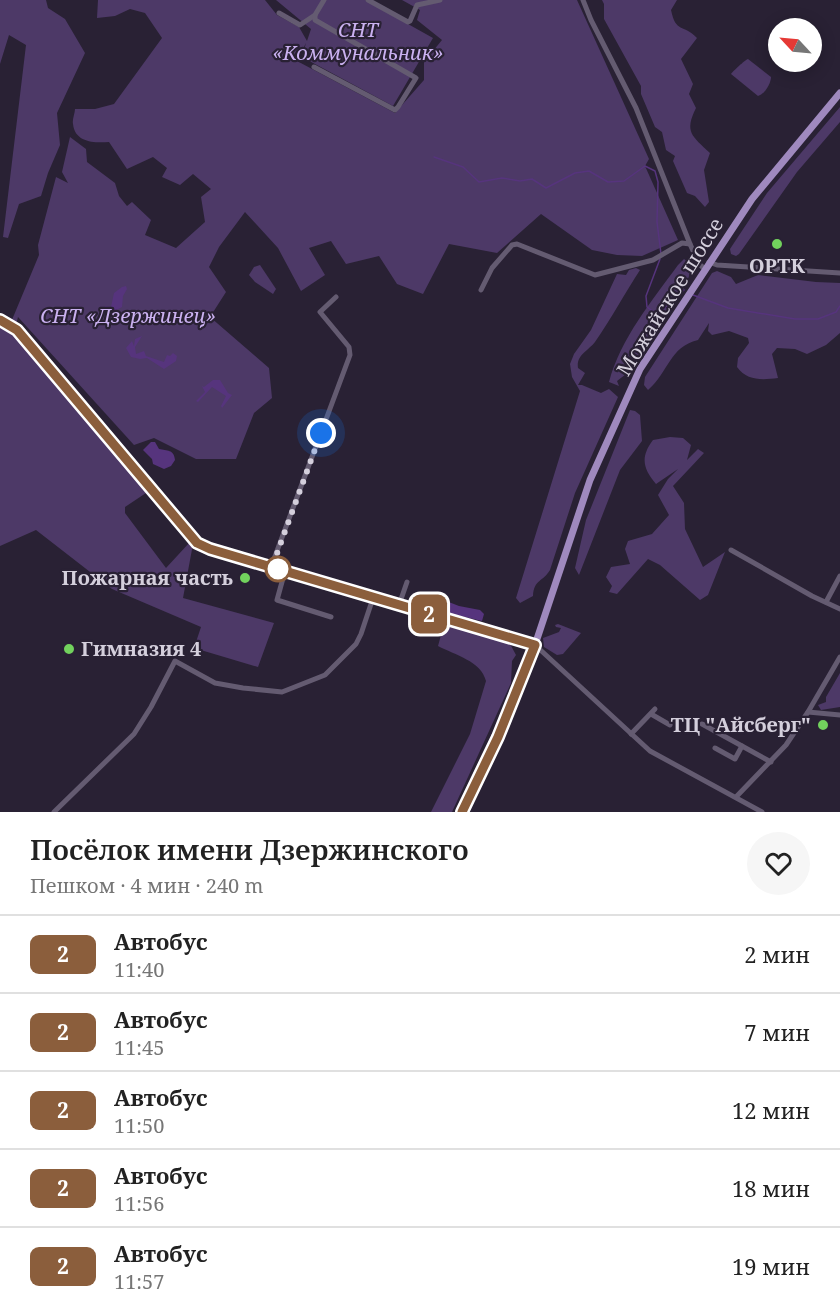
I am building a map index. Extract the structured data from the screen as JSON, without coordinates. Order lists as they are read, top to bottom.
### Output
{
  "streets": {
    "main road": ["Можайское шоссе"]
  },
  "parks": ["СНТ «Коммунальник»", "СНТ «Дзержинец»"],
  "places": [
    "ОРТК",
    "Пожарная часть",
    "Гимназия 4",
    "ТЦ \"Айсберг\""
  ],
  "lines": ["bus line 2"],
  "north": "top left",
  "page": {
    "on_map": "2",
    "heading": ["Посёлок имени Дзержинского", "Пешком · 4 мин · 240 m"],
    "list": [
      {
        "mark": "2",
        "name": "Автобус",
        "note": "11:40",
        "value": "2 мин"
      },
      {
        "mark": "2",
        "name": "Автобус",
        "note": "11:45",
        "value": "7 мин"
      },
      {
        "mark": "2",
        "name": "Автобус",
        "note": "11:50",
        "value": "12 мин"
      },
      {
        "mark": "2",
        "name": "Автобус",
        "note": "11:56",
        "value": "18 мин"
      },
      {
        "mark": "2",
        "name": "Автобус",
        "note": "11:57",
        "value": "19 мин"
      }
    ]
  }
}
